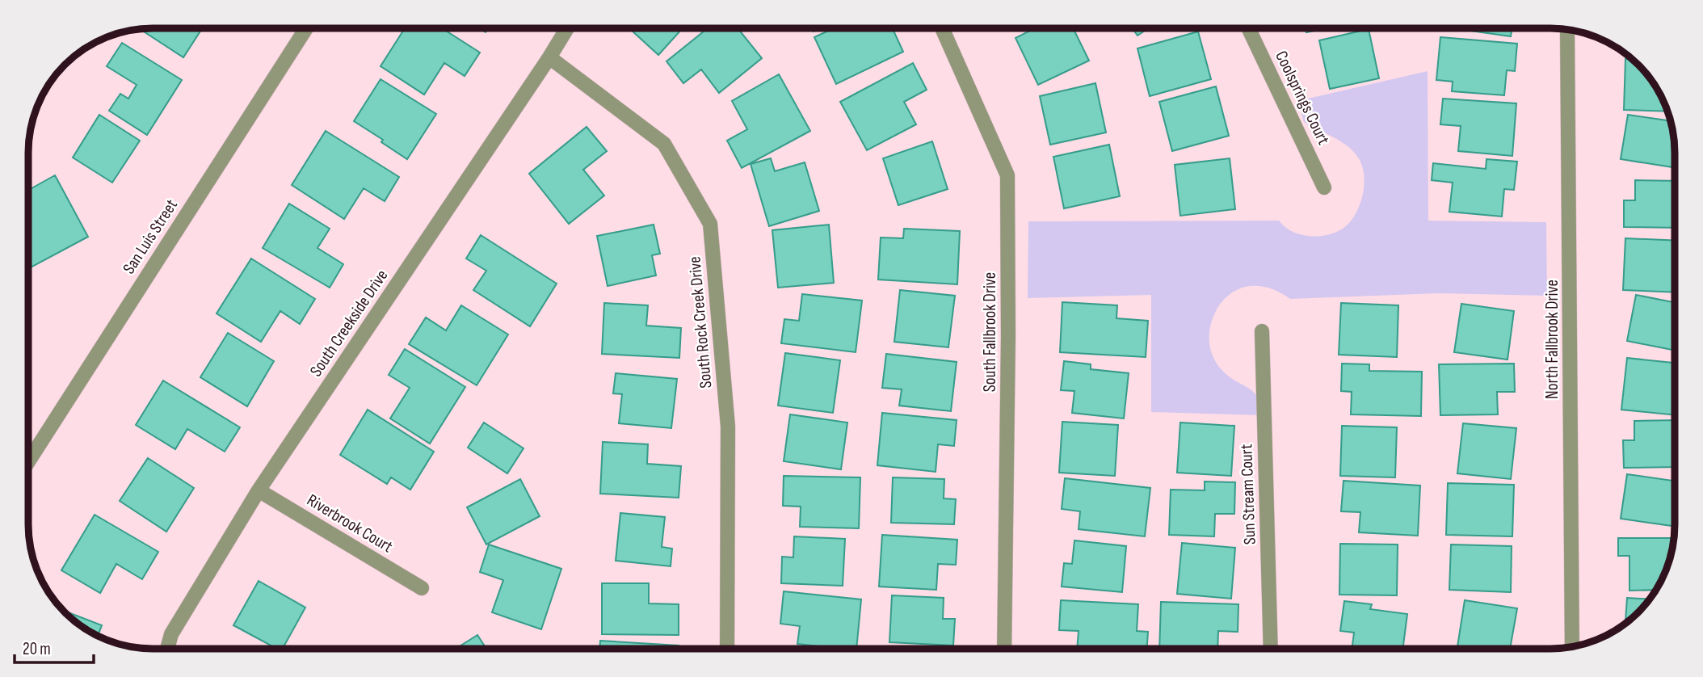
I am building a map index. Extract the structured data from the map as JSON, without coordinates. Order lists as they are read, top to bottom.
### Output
{
  "streets": {
    "street": [
      "Coolsprings Court",
      "San Luis Street",
      "South Rock Creek Drive",
      "South Creekside Drive",
      "South Fallbrook Drive",
      "North Fallbrook Drive",
      "Sun Stream Court",
      "Riverbrook Court"
    ]
  },
  "crossings": [
    ["South Rock Creek Drive", "South Creekside Drive"],
    ["South Creekside Drive", "Riverbrook Court"]
  ],
  "scale_bar": "20 m"
}
